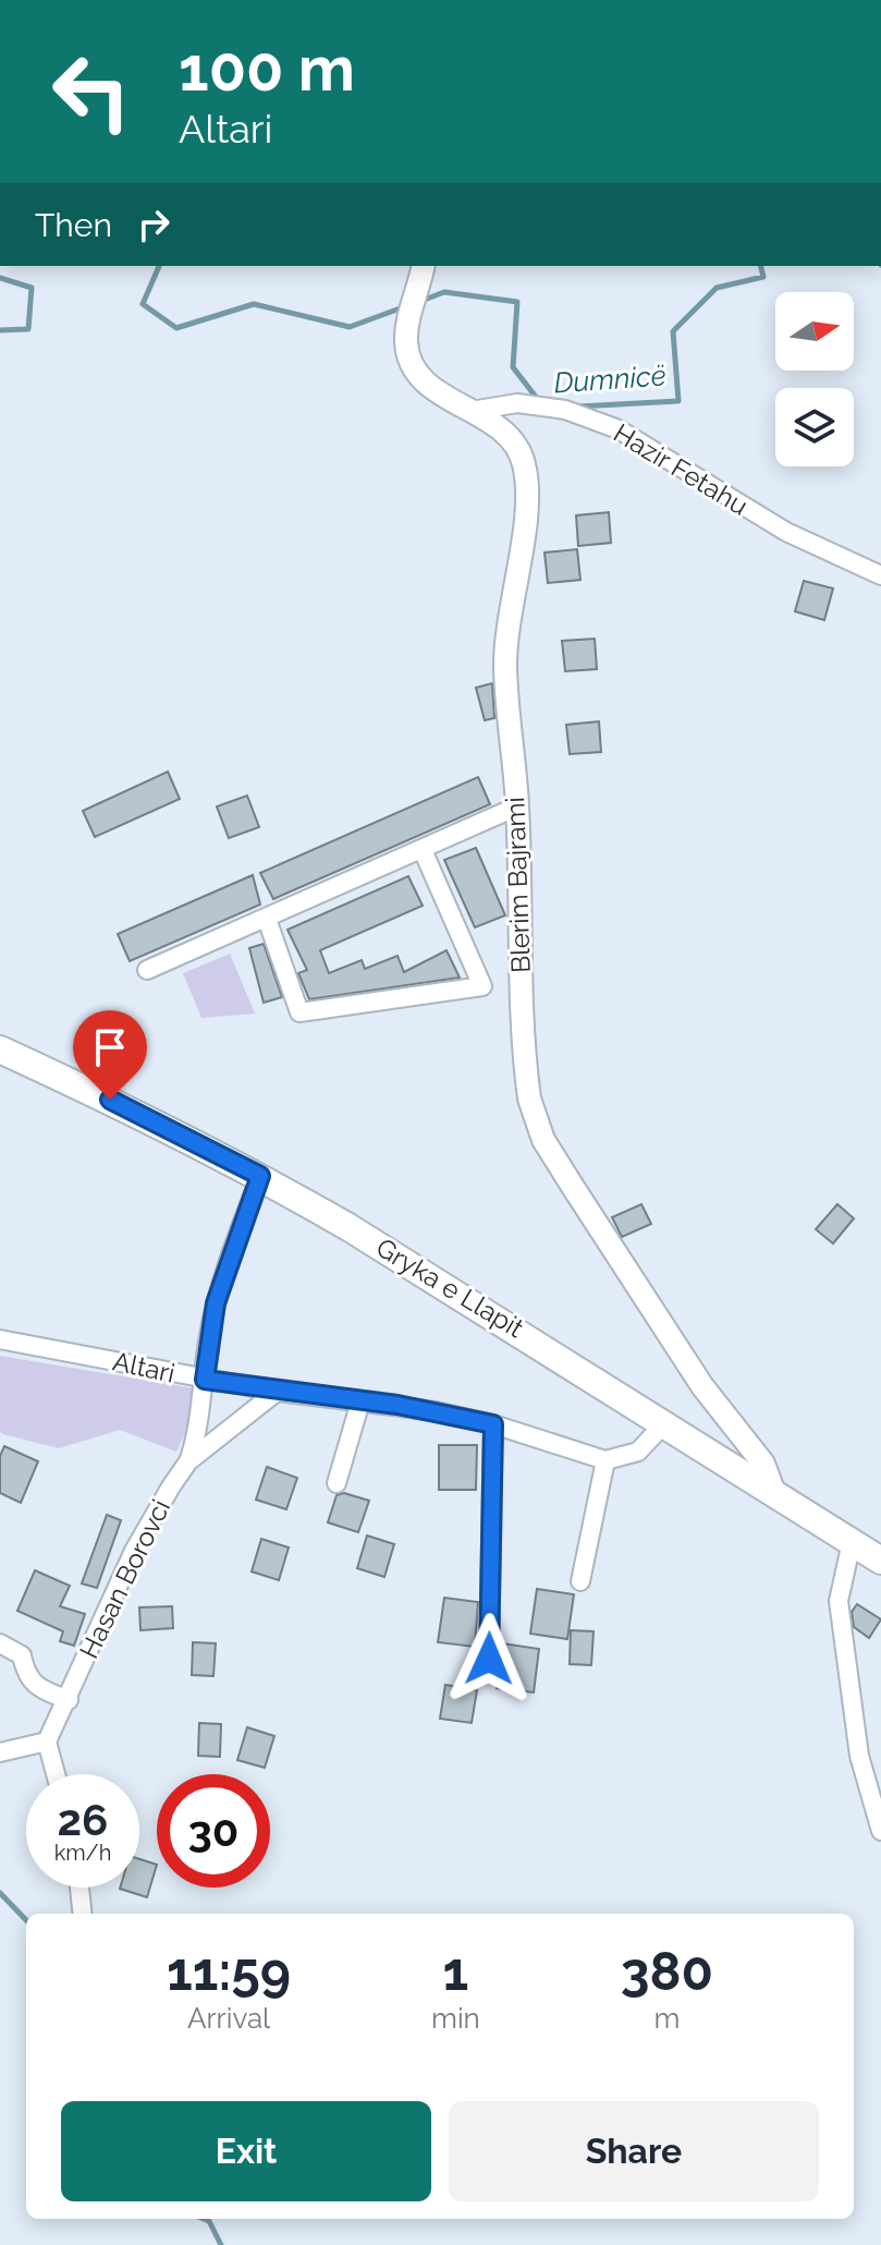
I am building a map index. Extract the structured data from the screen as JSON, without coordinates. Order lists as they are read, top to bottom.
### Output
{
  "streets": {
    "main road": ["Gryka e Llapit"],
    "street": [
      "Hazir Fetahu",
      "Blerim Bajrami",
      "Altari",
      "Hasan Borovci"
    ]
  },
  "crossings": [
    ["Hazir Fetahu", "Blerim Bajrami"],
    ["Blerim Bajrami", "Gryka e Llapit"],
    ["Gryka e Llapit", "Hasan Borovci"],
    ["Altari", "Hasan Borovci"]
  ],
  "water": ["Dumnicë"],
  "north": "right",
  "page": {
    "turn": ["100 m", "Altari"],
    "then": "Then",
    "speed": "26 km/h",
    "limit": "30",
    "eta": [
      "11:59",
      "Arrival",
      "1",
      "min",
      "380",
      "m"
    ],
    "buttons": ["Exit", "Share"]
  }
}
